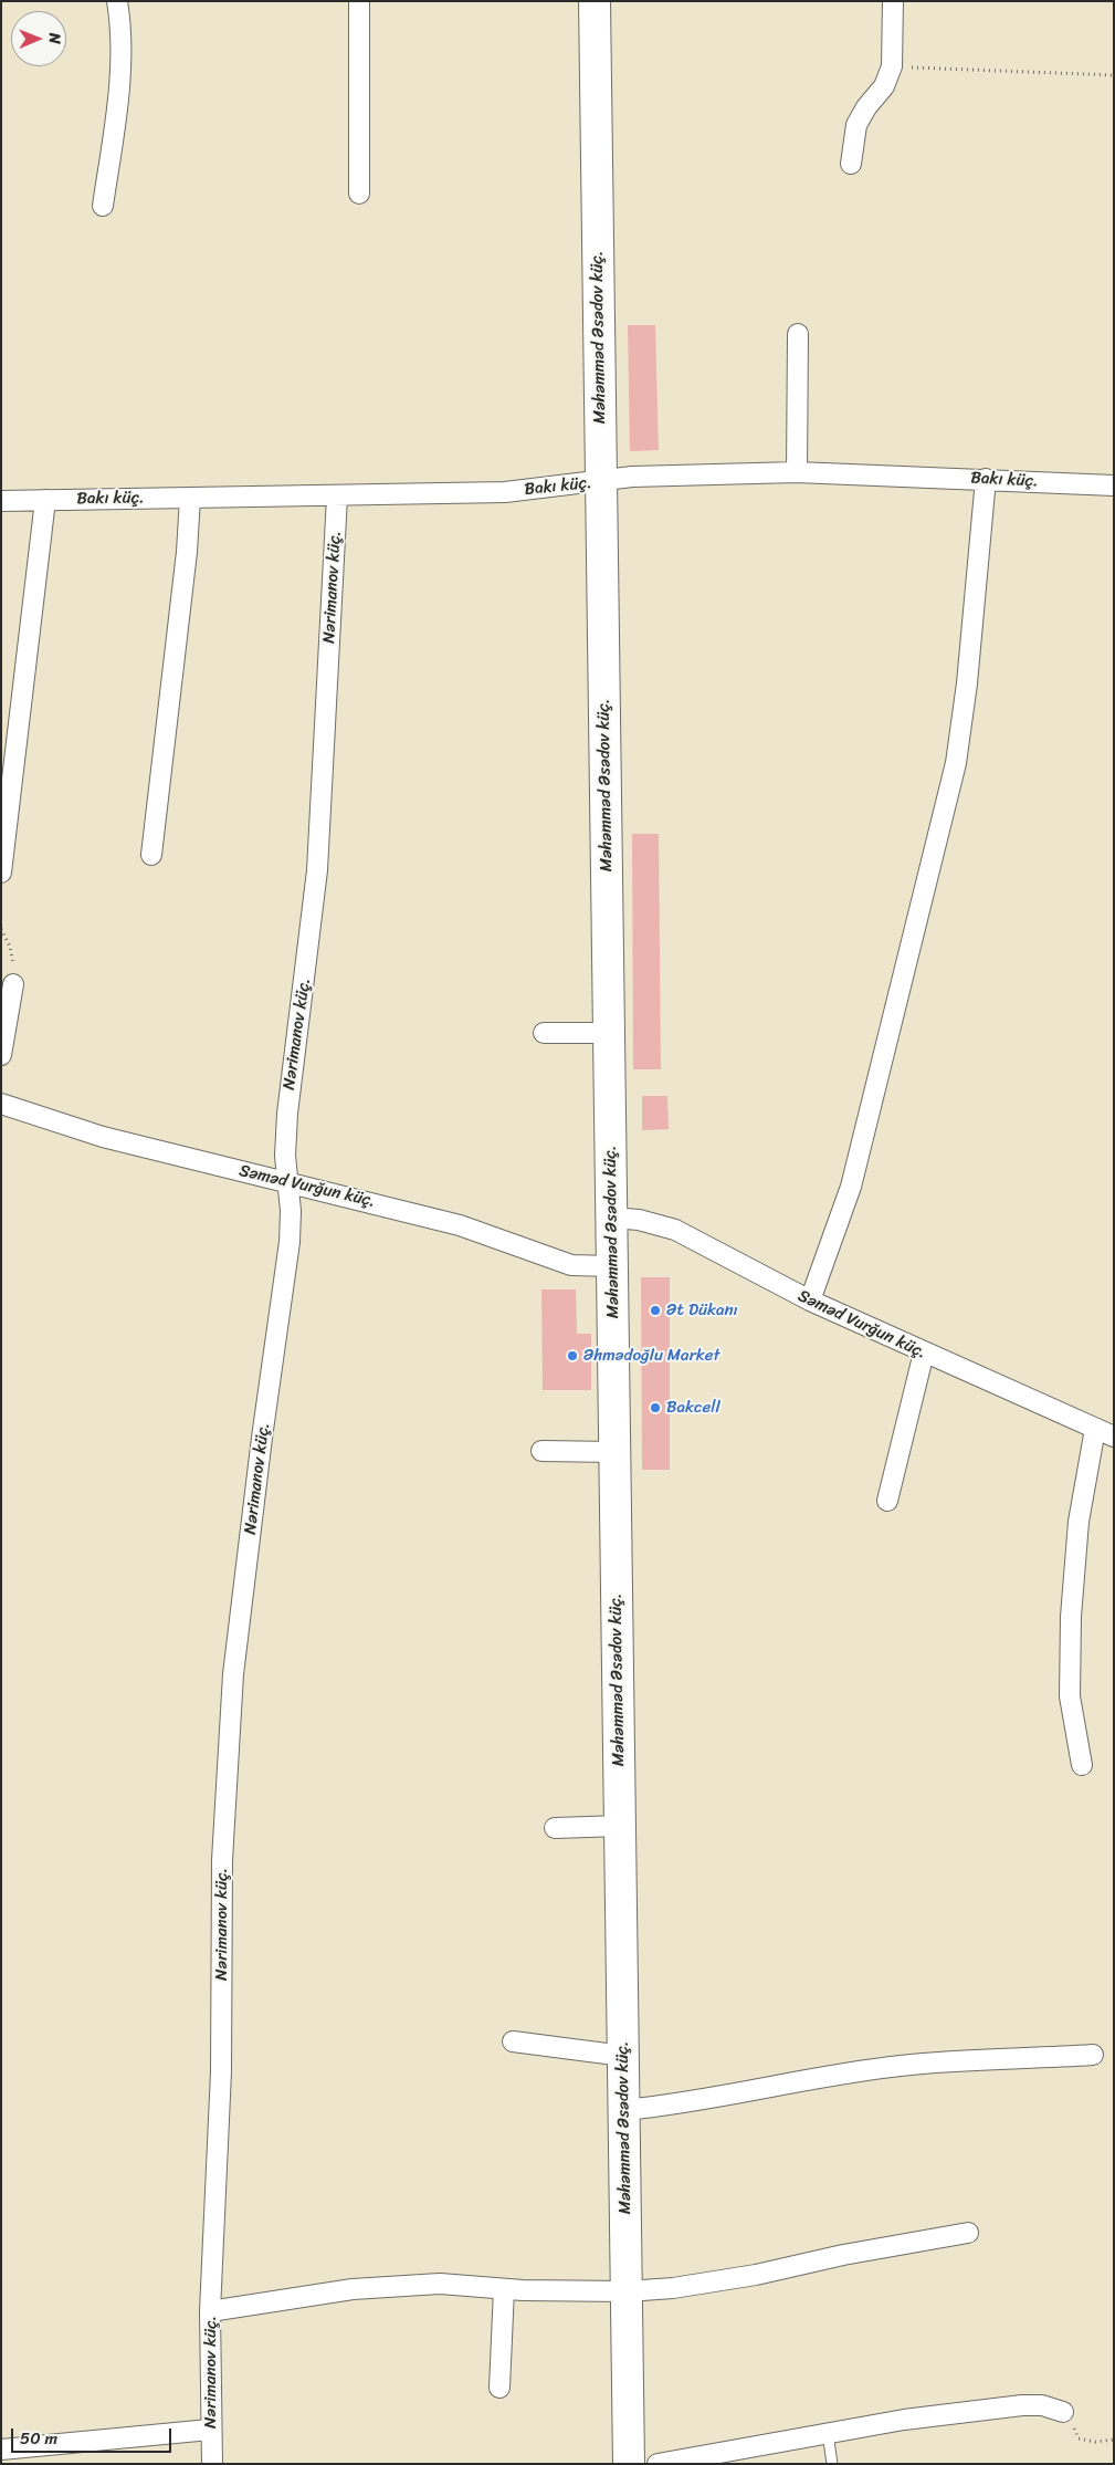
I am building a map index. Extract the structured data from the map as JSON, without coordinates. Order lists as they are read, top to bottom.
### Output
{
  "streets": {
    "main road": ["Məhəmməd Əsədov küç."],
    "street": ["Bakı küç.", "Nərimanov küç.", "Səməd Vurğun küç."]
  },
  "crossings": [
    ["Məhəmməd Əsədov küç.", "Bakı küç."],
    ["Məhəmməd Əsədov küç.", "Səməd Vurğun küç."],
    ["Bakı küç.", "Nərimanov küç."],
    ["Nərimanov küç.", "Səməd Vurğun küç."]
  ],
  "places": ["Ət Dükanı", "Əhmədoğlu Market", "Bakcell"],
  "scale_bar": "50 m",
  "north": "right"
}
